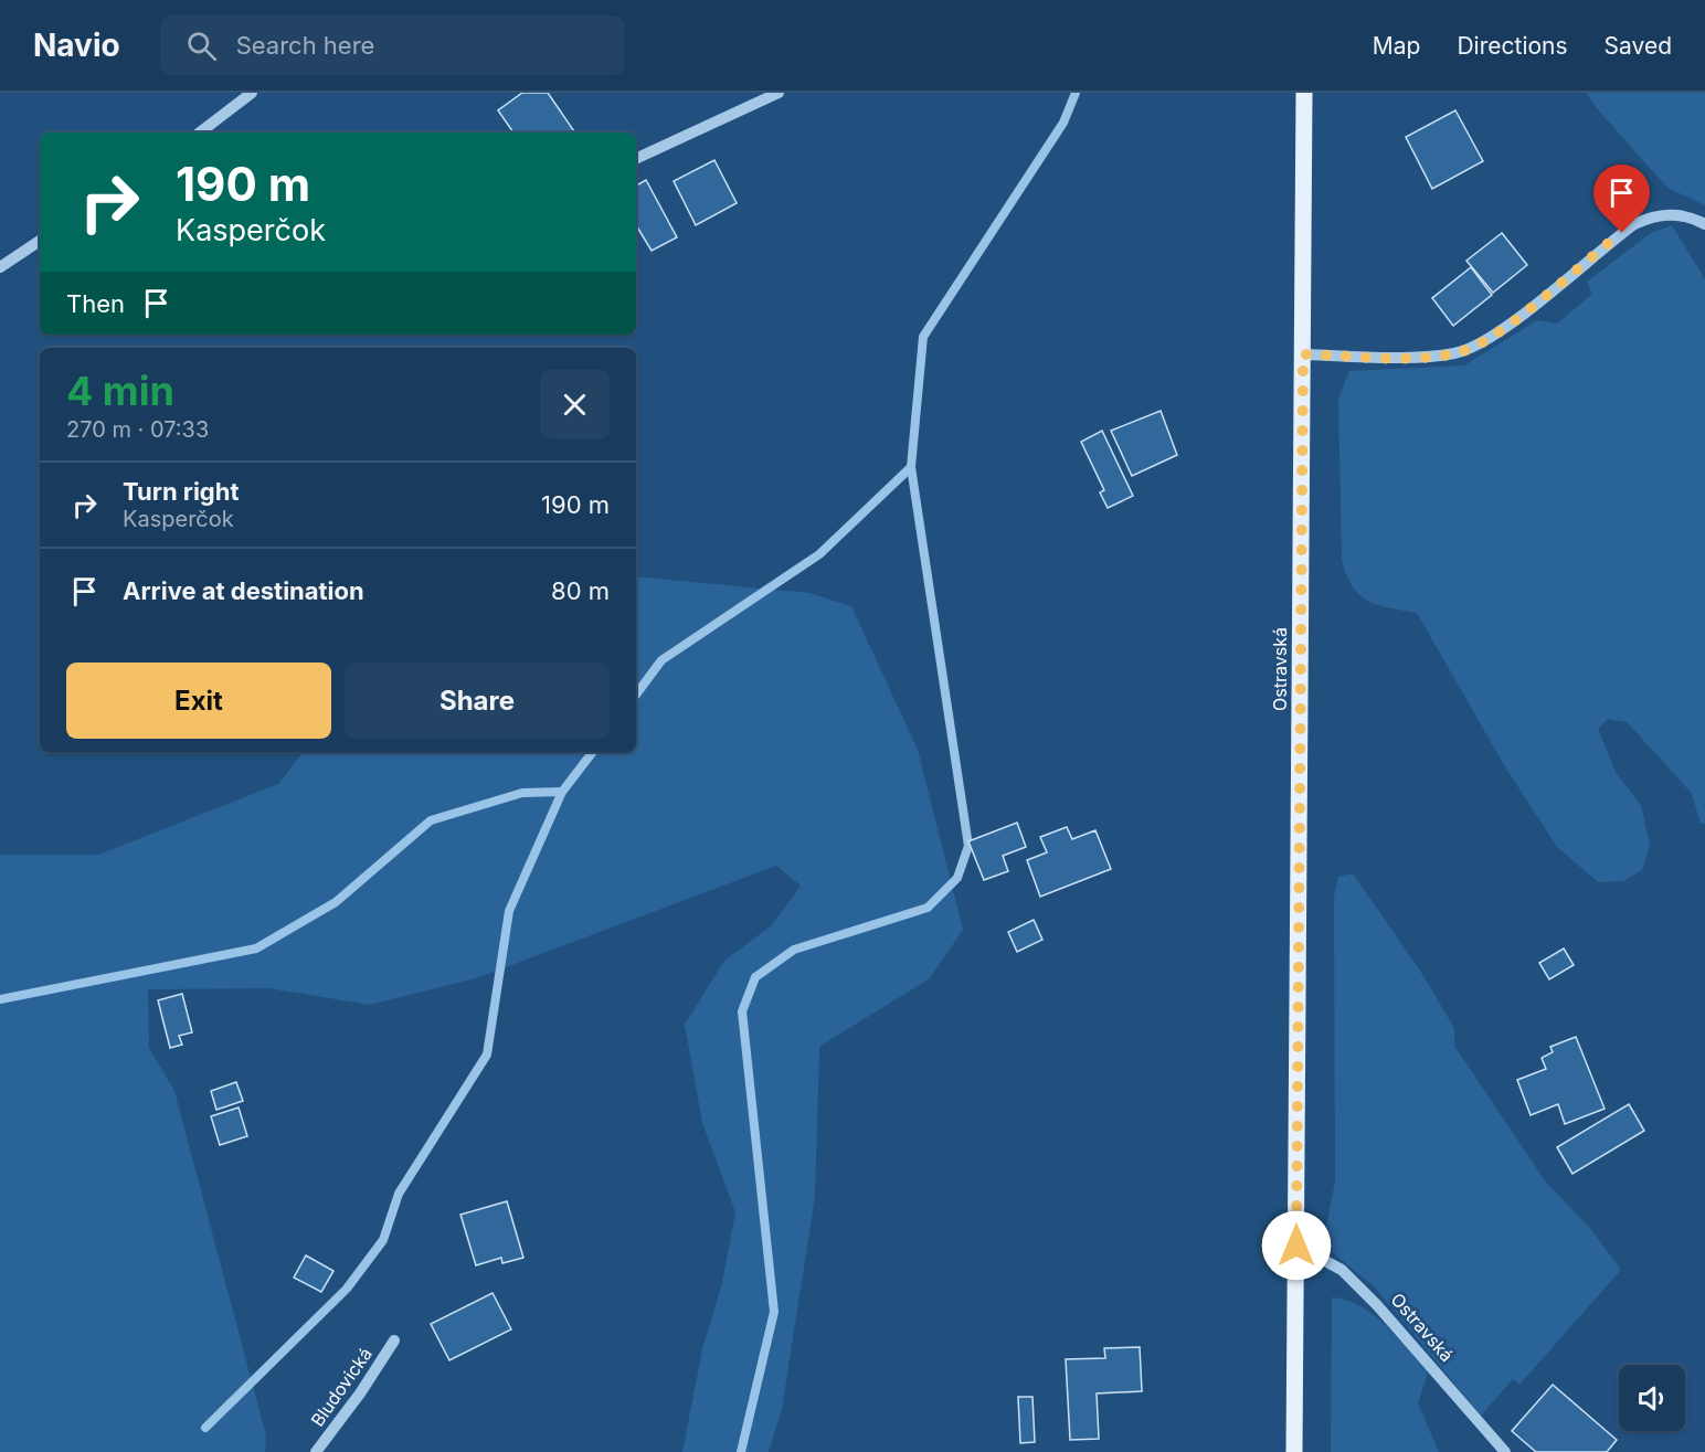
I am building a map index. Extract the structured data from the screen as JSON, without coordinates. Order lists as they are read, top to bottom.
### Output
{
  "streets": {
    "main road": ["Ostravská"],
    "street": ["Bludovická"]
  },
  "page": {
    "header": "Navio",
    "search": "Search here",
    "nav": ["Map", "Directions", "Saved"],
    "turn": ["190 m", "Kasperčok"],
    "then": "Then",
    "heading": ["4 min", "270 m · 07:33"],
    "list": [
      {
        "name": "Turn right",
        "note": "Kasperčok",
        "value": "190 m"
      },
      {
        "name": "Arrive at destination",
        "value": "80 m"
      }
    ],
    "buttons": ["Exit", "Share"]
  }
}
